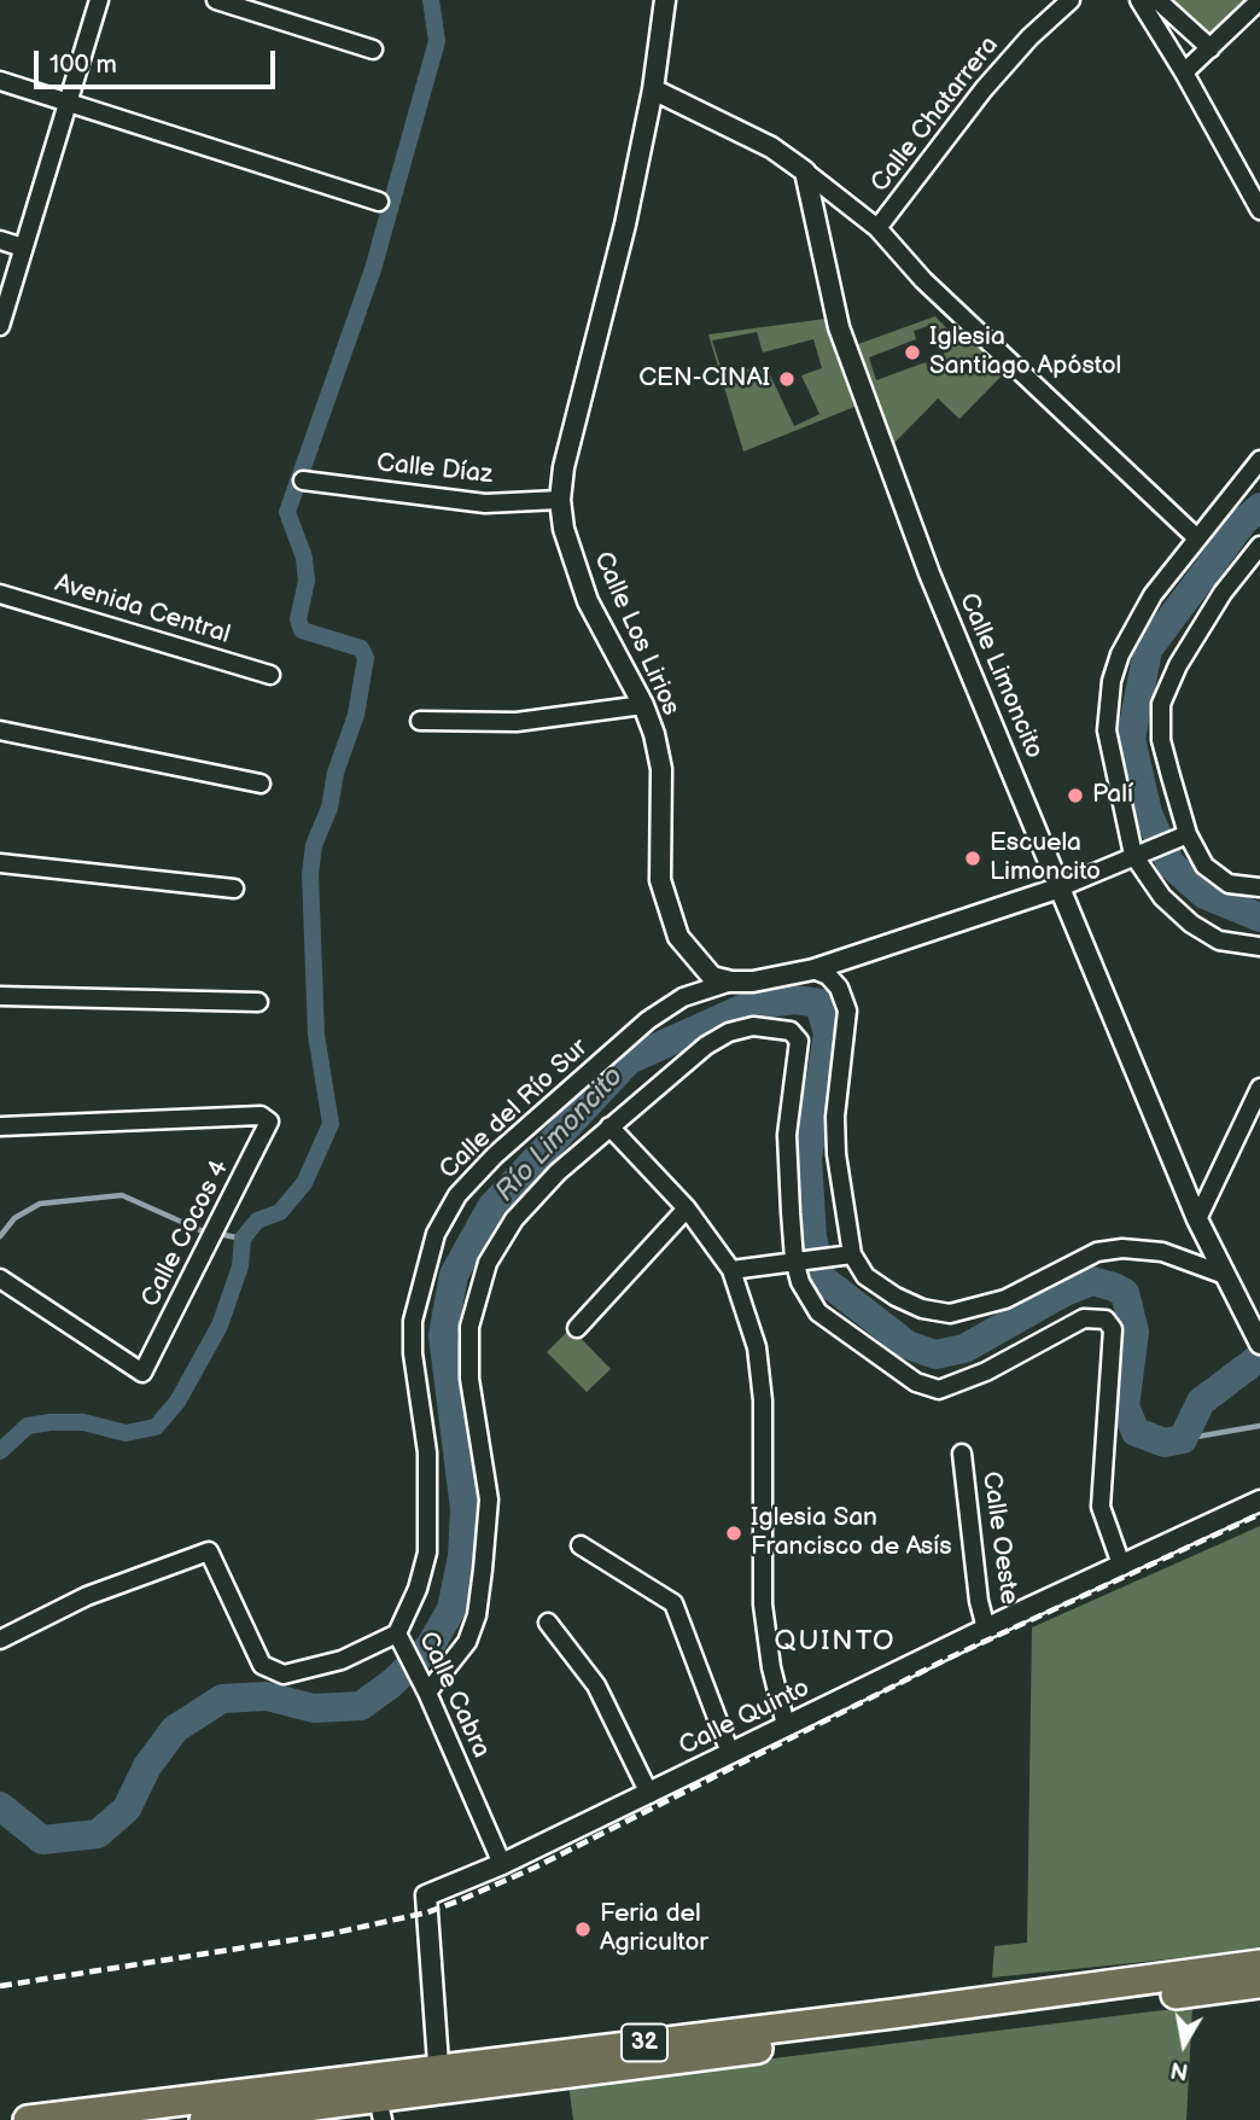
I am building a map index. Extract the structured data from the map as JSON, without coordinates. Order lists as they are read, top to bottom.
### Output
{
  "streets": {
    "highway": ["32"],
    "street": [
      "Calle Chatarrera",
      "Calle Díaz",
      "Avenida Central",
      "Calle Los Lirios",
      "Calle Limoncito",
      "Calle del Río Sur",
      "Calle Cocos 4",
      "Calle Oeste",
      "Calle Cabra",
      "Calle Quinto"
    ]
  },
  "crossings": [
    ["Calle Díaz", "Calle Los Lirios"],
    ["Calle Los Lirios", "Calle del Río Sur"],
    ["Calle del Río Sur", "Calle Cabra"],
    ["Calle Oeste", "Calle Quinto"],
    ["Calle Cabra", "Calle Quinto"],
    ["Calle Quinto", "32"]
  ],
  "districts": ["QUINTO"],
  "water": ["Río Limoncito"],
  "places": [
    "Iglesia Santiago Apóstol",
    "CEN-CINAI",
    "Palí",
    "Escuela Limoncito",
    "Iglesia San Francisco de Asís",
    "Feria del Agricultor"
  ],
  "scale_bar": "100 m",
  "north": "bottom"
}
